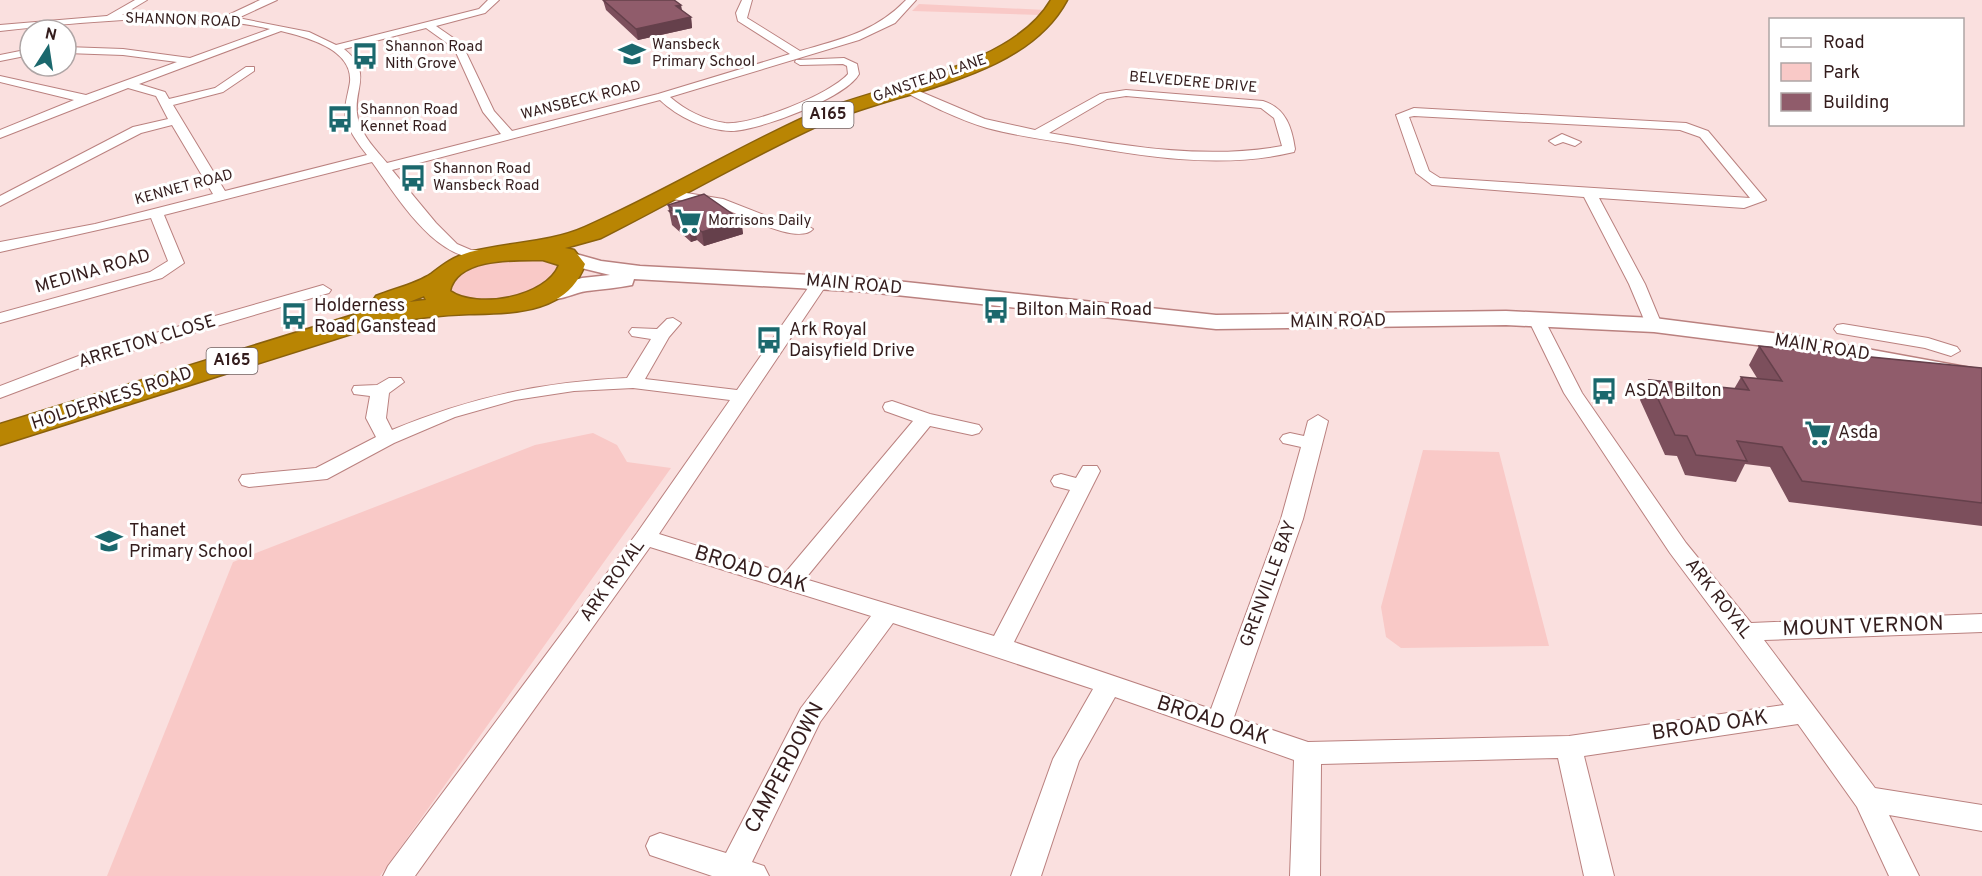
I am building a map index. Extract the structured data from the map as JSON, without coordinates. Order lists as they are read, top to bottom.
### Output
{
  "streets": {
    "highway": ["GANSTEAD LANE", "A165", "HOLDERNESS ROAD"],
    "main road": ["MAIN ROAD"],
    "street": [
      "SHANNON ROAD",
      "BELVEDERE DRIVE",
      "WANSBECK ROAD",
      "KENNET ROAD",
      "MEDINA ROAD",
      "ARRETON CLOSE",
      "BROAD OAK",
      "ARK ROYAL",
      "GRENVILLE BAY",
      "MOUNT VERNON",
      "CAMPERDOWN"
    ]
  },
  "crossings": [
    ["SHANNON ROAD", "WANSBECK ROAD"],
    ["SHANNON ROAD", "A165"],
    ["SHANNON ROAD", "KENNET ROAD"],
    ["GANSTEAD LANE", "BELVEDERE DRIVE"],
    ["GANSTEAD LANE", "A165"],
    ["GANSTEAD LANE", "MAIN ROAD"],
    ["WANSBECK ROAD", "KENNET ROAD"],
    ["A165", "MAIN ROAD"],
    ["A165", "HOLDERNESS ROAD"],
    ["KENNET ROAD", "MEDINA ROAD"],
    ["MAIN ROAD", "ARK ROYAL"],
    ["BROAD OAK", "ARK ROYAL"],
    ["BROAD OAK", "GRENVILLE BAY"],
    ["BROAD OAK", "CAMPERDOWN"],
    ["ARK ROYAL", "MOUNT VERNON"]
  ],
  "places": {
    "school or university": ["Wansbeck Primary School", "Thanet Primary School"],
    "bus stop": [
      "Shannon Road Nith Grove",
      "Shannon Road Kennet Road",
      "Shannon Road Wansbeck Road",
      "Bilton Main Road",
      "Holderness Road Ganstead",
      "Ark Royal Daisyfield Drive",
      "ASDA Bilton"
    ],
    "supermarket": ["Morrisons Daily", "Asda"]
  },
  "legend": ["Road", "Park", "Building"],
  "north": "top"
}
